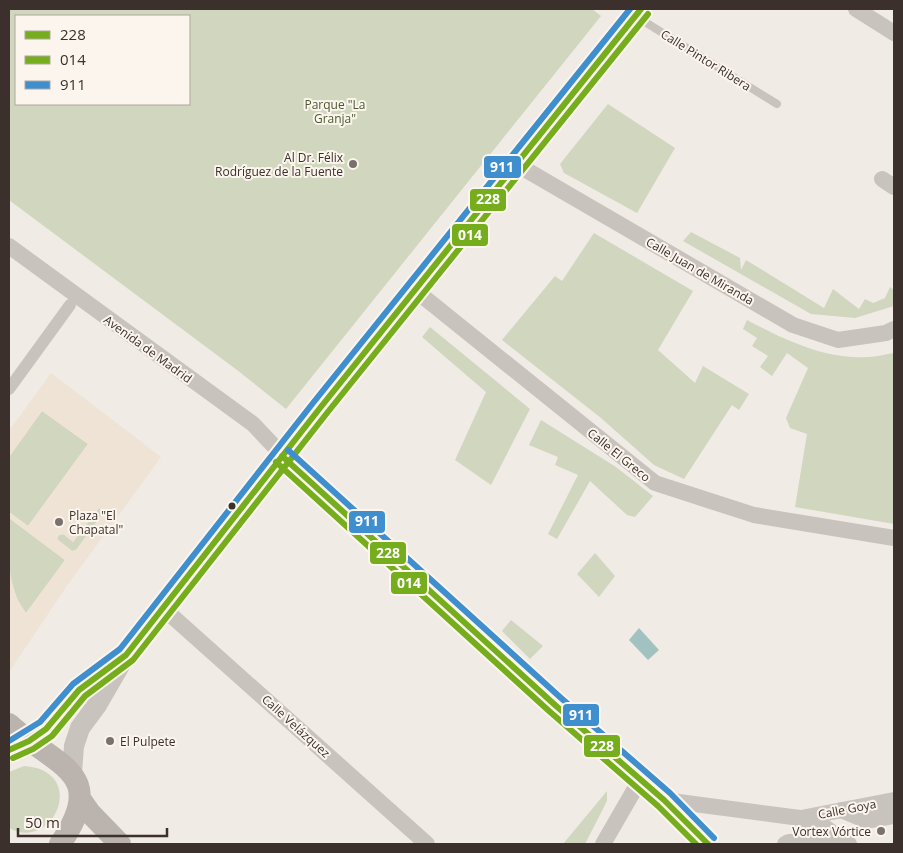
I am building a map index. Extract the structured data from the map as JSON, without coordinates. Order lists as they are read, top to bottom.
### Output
{
  "streets": {
    "street": [
      "Calle Juan de Miranda",
      "Avenida de Madrid",
      "Calle El Greco",
      "Calle Velázquez",
      "Calle Goya"
    ],
    "lane": ["Calle Pintor Ribera"]
  },
  "parks": ["Parque \"La Granja\""],
  "places": [
    "Al Dr. Félix Rodríguez de la Fuente",
    "Plaza \"El Chapatal\"",
    "El Pulpete",
    "Vortex Vórtice"
  ],
  "lines": ["transit line 228", "transit line 911", "transit line 014"],
  "legend": ["228", "014", "911"],
  "scale_bar": "50 m"
}
